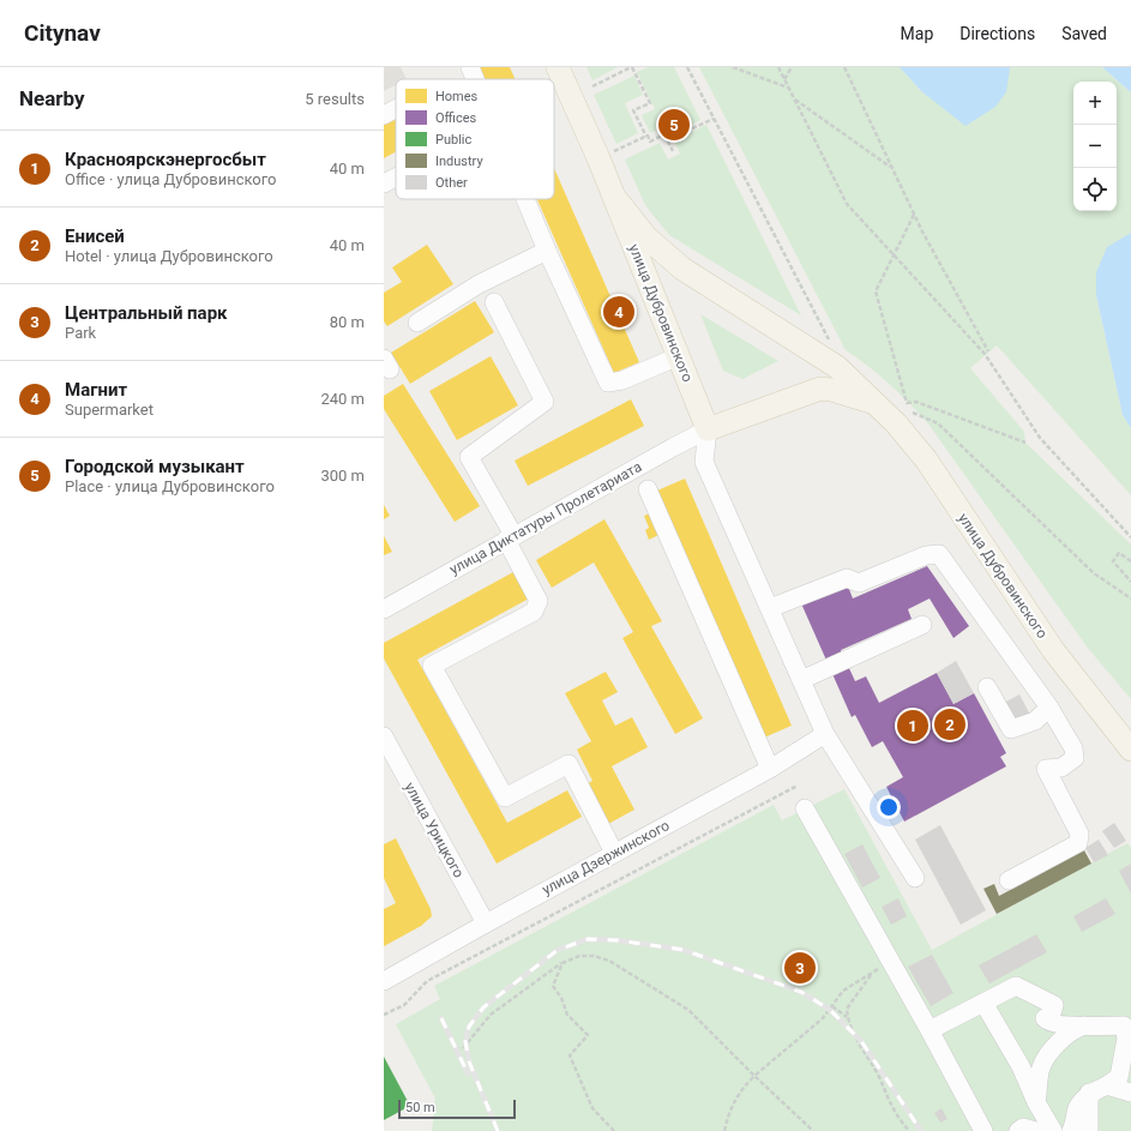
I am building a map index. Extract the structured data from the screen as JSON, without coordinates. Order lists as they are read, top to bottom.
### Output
{
  "streets": {
    "main road": ["улица Дубровинского"],
    "street": ["улица Диктатуры Пролетариата", "улица Урицкого", "улица Дзержинского"]
  },
  "crossings": [
    ["улица Дубровинского", "улица Диктатуры Пролетариата"],
    ["улица Дубровинского", "улица Дзержинского"],
    ["улица Урицкого", "улица Дзержинского"]
  ],
  "legend": [
    "Homes",
    "Offices",
    "Public",
    "Industry",
    "Other"
  ],
  "scale_bar": "50 m",
  "page": {
    "header": "Citynav",
    "nav": ["Map", "Directions", "Saved"],
    "heading": ["Nearby", "5 results"],
    "map_buttons": ["+", "−"],
    "pins": [
      "5",
      "4",
      "2",
      "1",
      "3"
    ],
    "list": [
      {
        "mark": "1",
        "name": "Красноярскэнергосбыт",
        "note": "Office · улица Дубровинского",
        "value": "40 m"
      },
      {
        "mark": "2",
        "name": "Енисей",
        "note": "Hotel · улица Дубровинского",
        "value": "40 m"
      },
      {
        "mark": "3",
        "name": "Центральный парк",
        "note": "Park",
        "value": "80 m"
      },
      {
        "mark": "4",
        "name": "Магнит",
        "note": "Supermarket",
        "value": "240 m"
      },
      {
        "mark": "5",
        "name": "Городской музыкант",
        "note": "Place · улица Дубровинского",
        "value": "300 m"
      }
    ],
    "scale": "50 m"
  }
}
